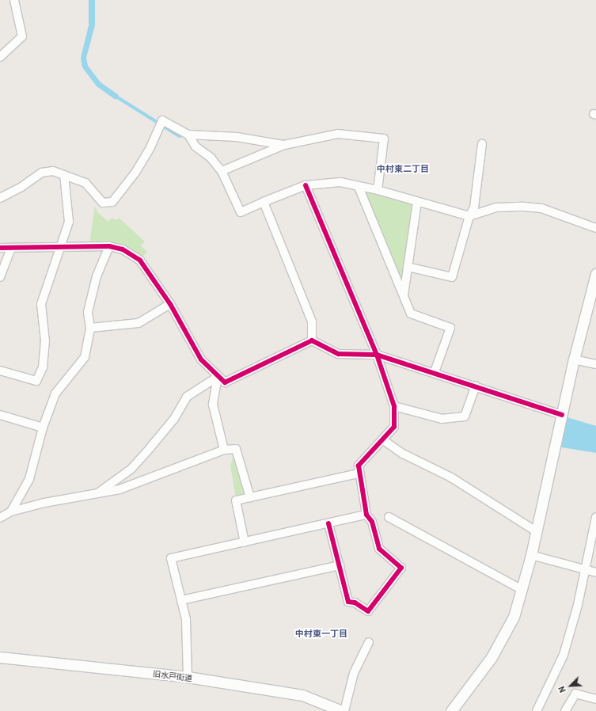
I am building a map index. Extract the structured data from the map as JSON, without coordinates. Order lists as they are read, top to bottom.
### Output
{
  "streets": {
    "street": ["旧水戸街道"]
  },
  "districts": ["中村東二丁目", "中村東一丁目"],
  "north": "bottom left"
}
